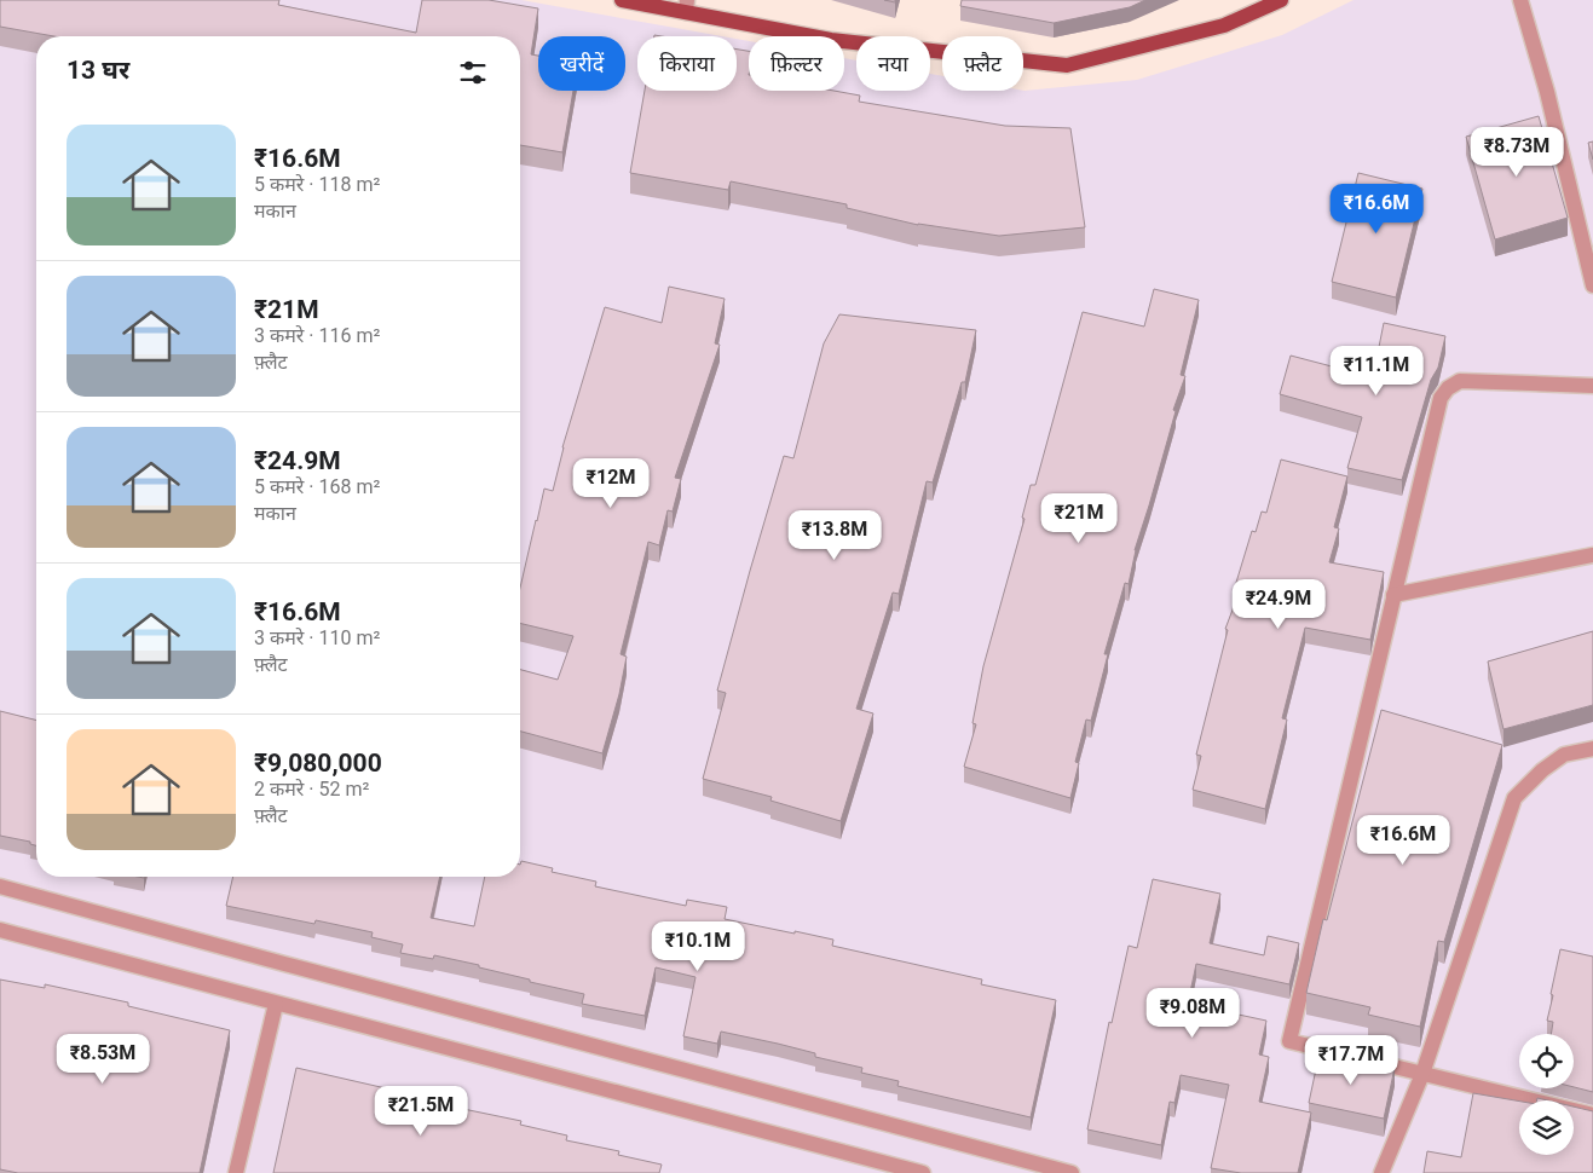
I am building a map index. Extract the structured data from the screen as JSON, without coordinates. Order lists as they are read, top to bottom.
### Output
{
  "page": {
    "chip": [
      "खरीदें",
      "किराया",
      "फ़िल्टर",
      "नया",
      "फ़्लैट"
    ],
    "heading": "13 घर",
    "list": [
      {
        "name": "₹16.6M",
        "note": "5 कमरे · 118 m² · मकान"
      },
      {
        "name": "₹21M",
        "note": "3 कमरे · 116 m² · फ़्लैट"
      },
      {
        "name": "₹24.9M",
        "note": "5 कमरे · 168 m² · मकान"
      },
      {
        "name": "₹16.6M",
        "note": "3 कमरे · 110 m² · फ़्लैट"
      },
      {
        "name": "₹9,080,000",
        "note": "2 कमरे · 52 m² · फ़्लैट"
      }
    ],
    "price": [
      "₹8.73M",
      "₹16.6M",
      "₹11.1M",
      "₹12M",
      "₹21M",
      "₹13.8M",
      "₹24.9M",
      "₹16.6M",
      "₹10.1M",
      "₹9.08M",
      "₹8.53M",
      "₹17.7M",
      "₹21.5M"
    ]
  }
}
